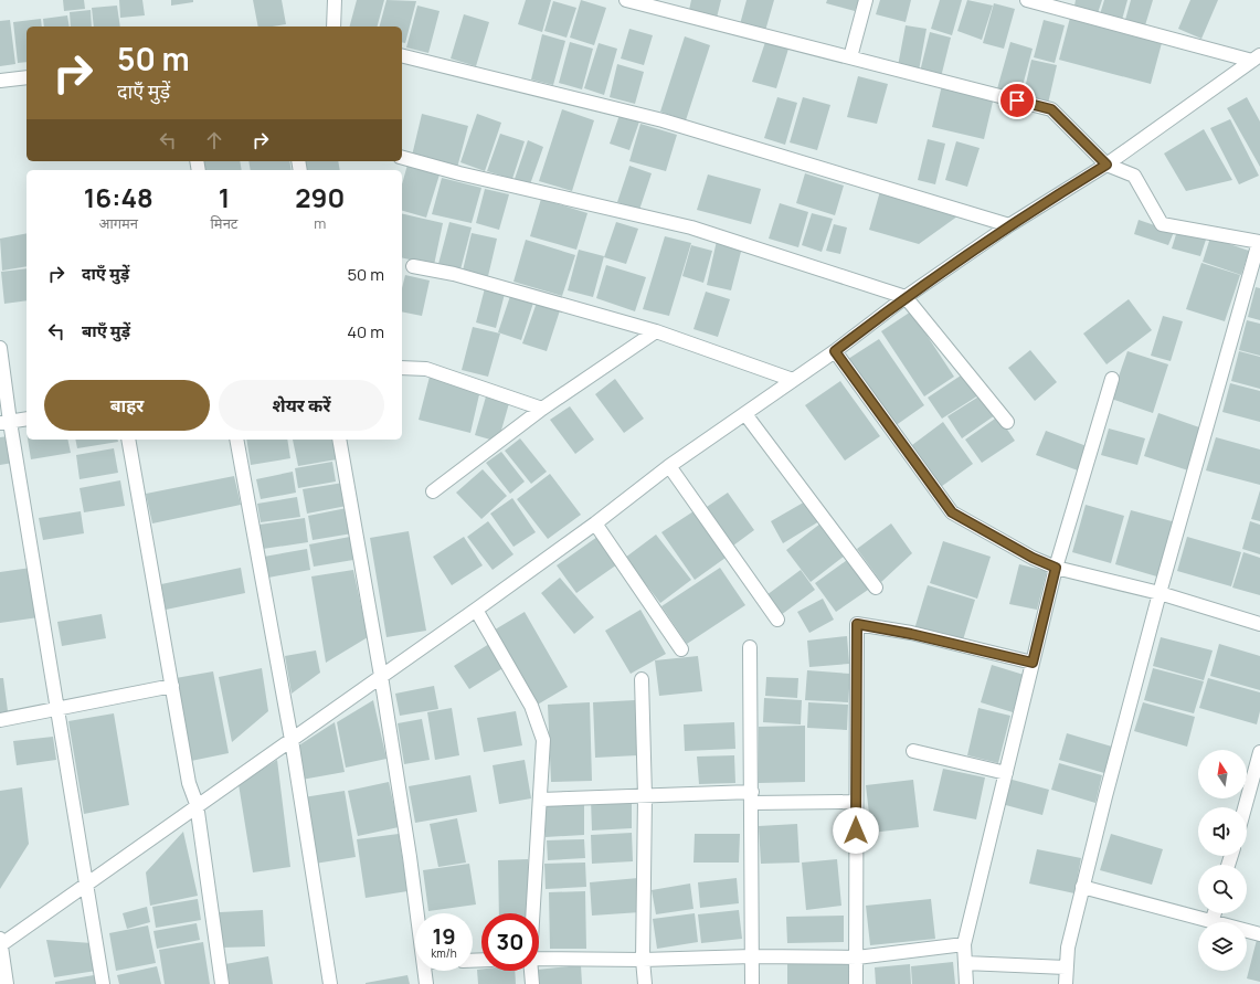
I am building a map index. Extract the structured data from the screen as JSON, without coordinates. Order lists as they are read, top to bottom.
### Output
{
  "north": "top",
  "page": {
    "turn": ["50 m", "दाएँ मुड़ें"],
    "eta": [
      "16:48",
      "आगमन",
      "1",
      "मिनट",
      "290",
      "m"
    ],
    "list": [
      {
        "name": "दाएँ मुड़ें",
        "value": "50 m"
      },
      {
        "name": "बाएँ मुड़ें",
        "value": "40 m"
      }
    ],
    "buttons": ["बाहर", "शेयर करें"],
    "speed": "19 km/h",
    "limit": "30"
  }
}
